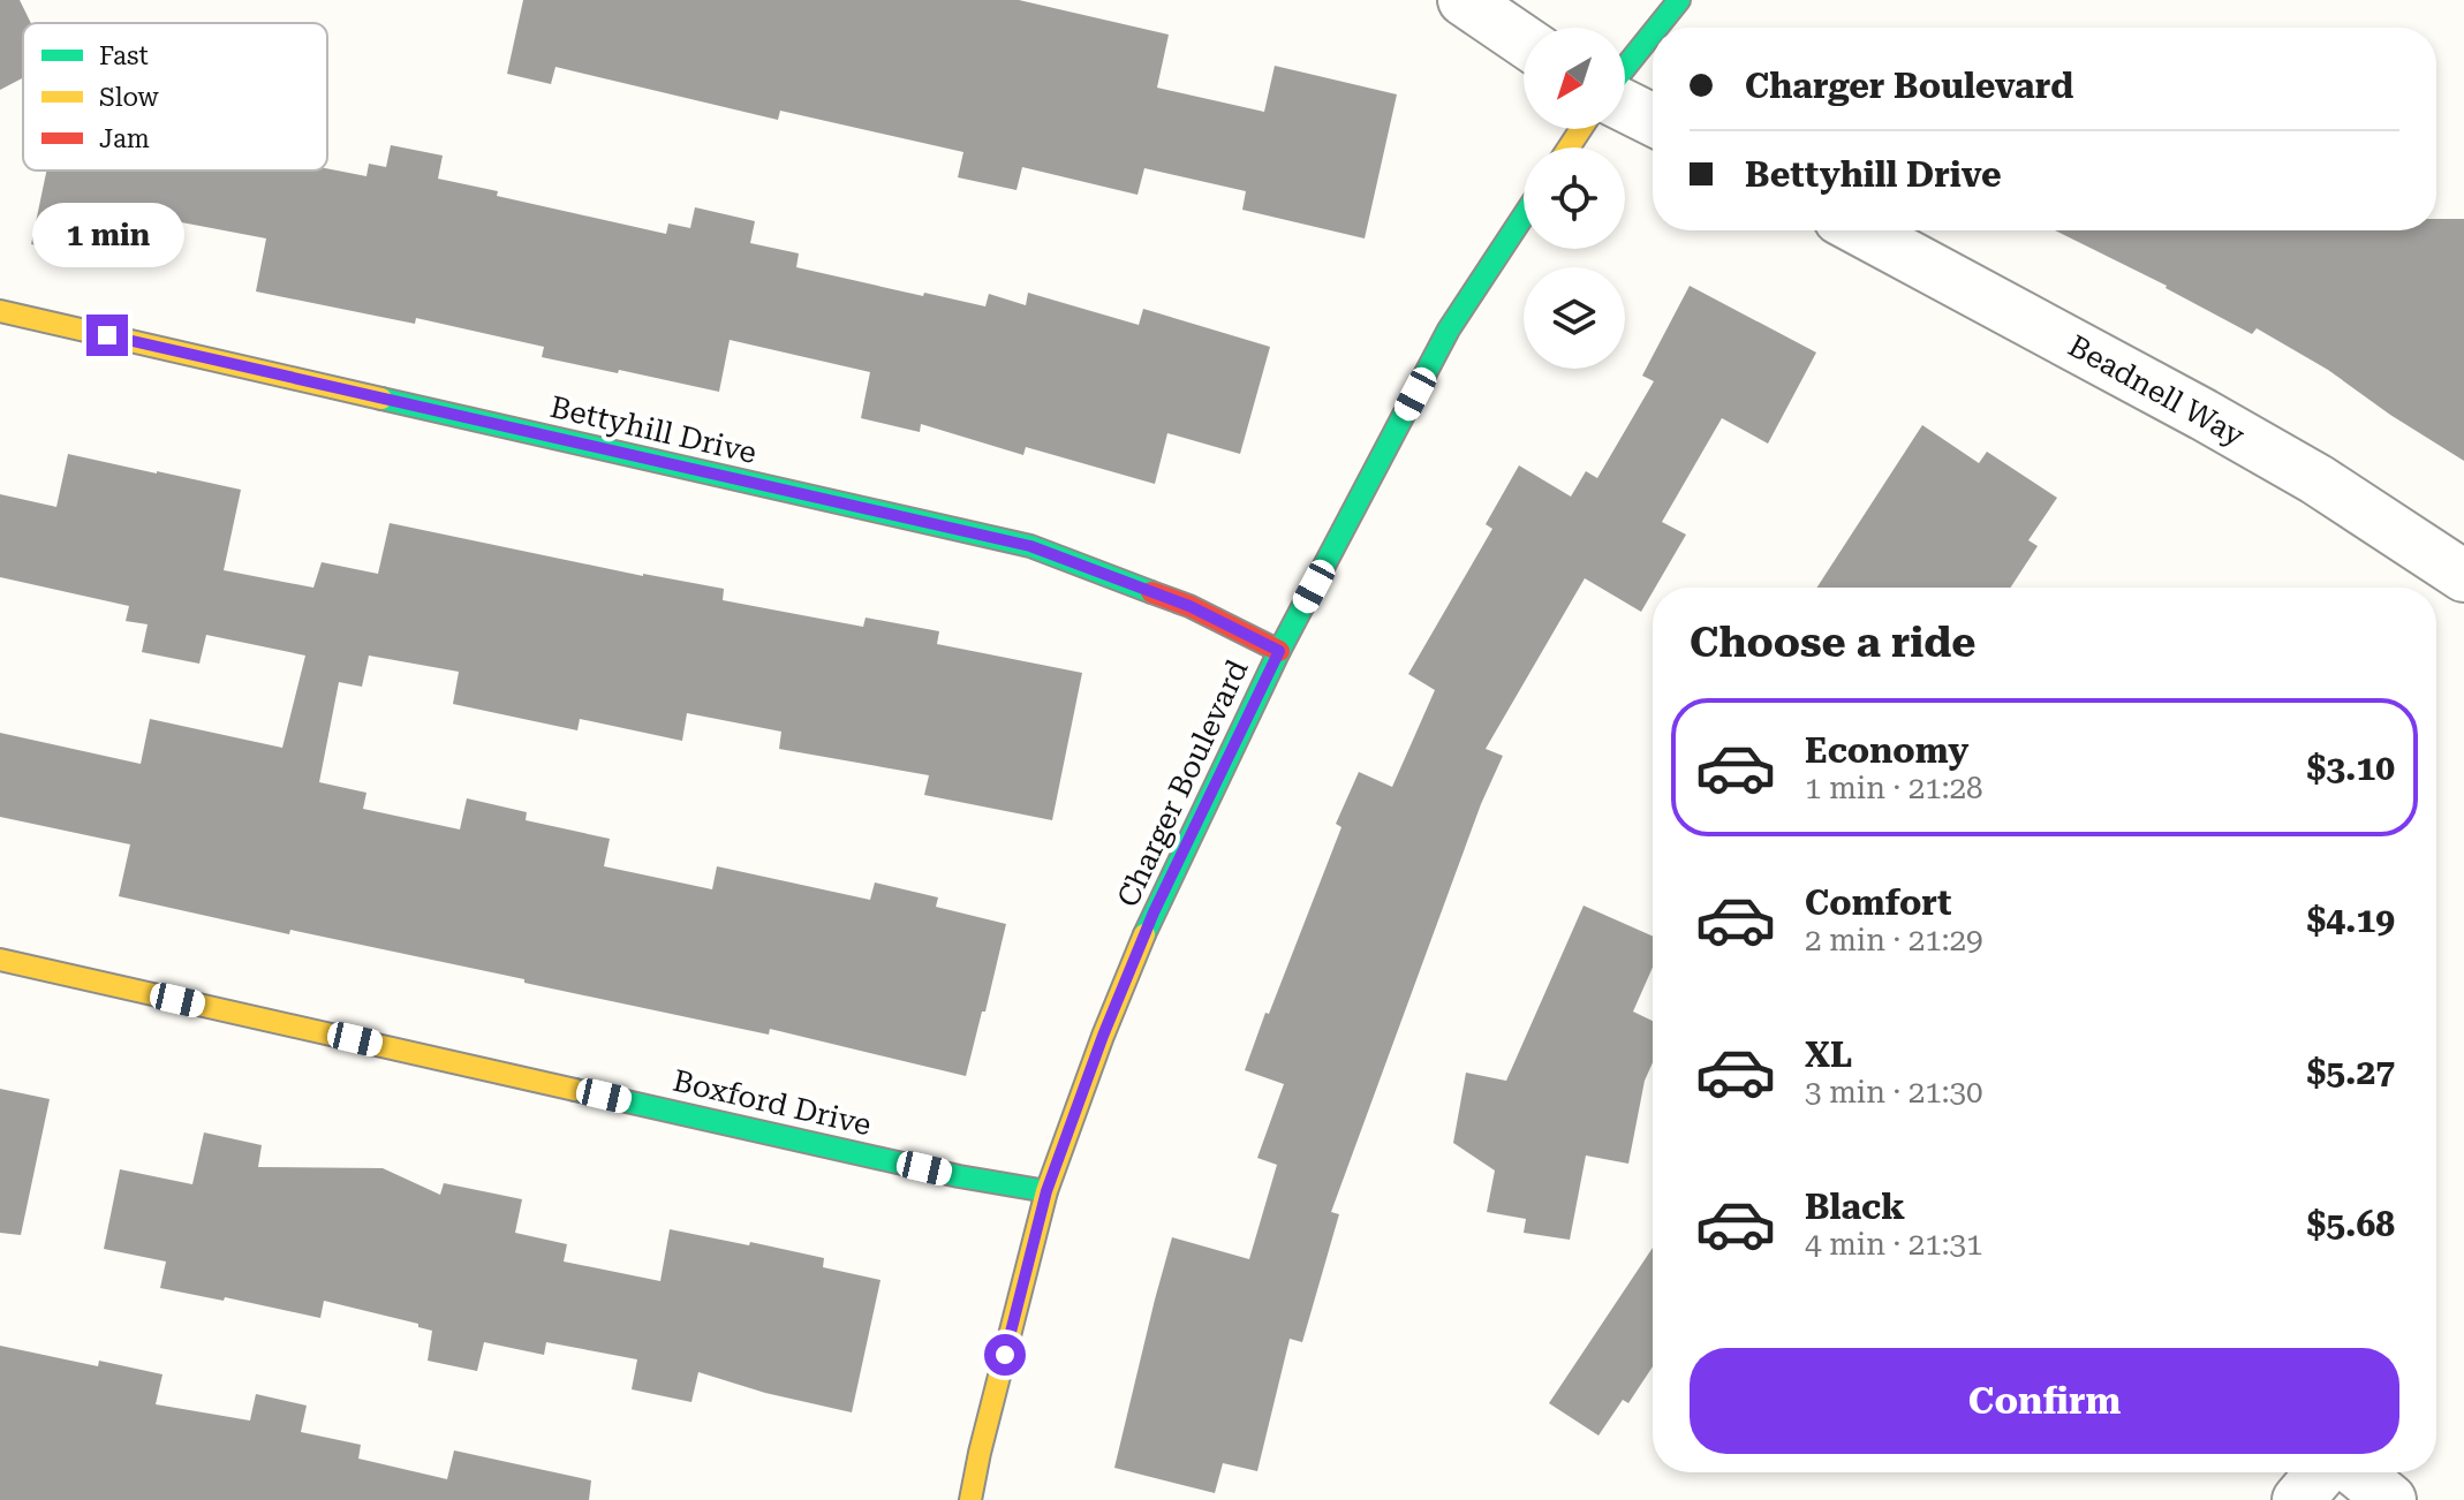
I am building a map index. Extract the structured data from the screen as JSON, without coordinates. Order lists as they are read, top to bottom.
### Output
{
  "streets": {
    "street": [
      "Beadnell Way",
      "Bettyhill Drive",
      "Charger Boulevard",
      "Boxford Drive"
    ]
  },
  "crossings": [
    ["Bettyhill Drive", "Charger Boulevard"],
    ["Charger Boulevard", "Boxford Drive"]
  ],
  "legend": ["Fast", "Slow", "Jam"],
  "north": "bottom left",
  "page": {
    "banner": ["Charger Boulevard", "Bettyhill Drive"],
    "bubble": "1 min",
    "heading": "Choose a ride",
    "list": [
      {
        "name": "Economy",
        "note": "1 min · 21:28",
        "value": "$3.10"
      },
      {
        "name": "Comfort",
        "note": "2 min · 21:29",
        "value": "$4.19"
      },
      {
        "name": "XL",
        "note": "3 min · 21:30",
        "value": "$5.27"
      },
      {
        "name": "Black",
        "note": "4 min · 21:31",
        "value": "$5.68"
      }
    ],
    "buttons": "Confirm"
  }
}
